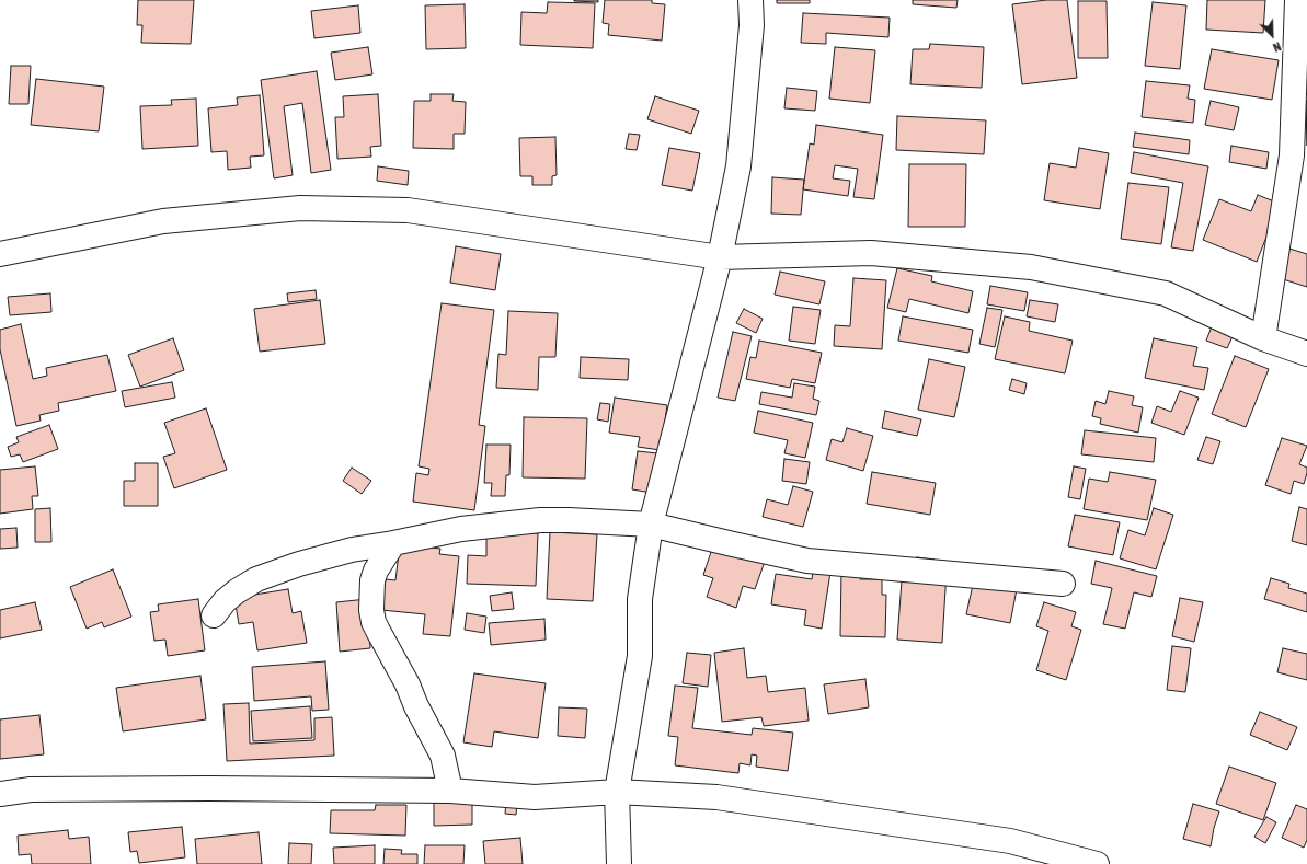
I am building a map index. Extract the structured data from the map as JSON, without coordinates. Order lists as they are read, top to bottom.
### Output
{
  "north": "bottom right"
}
